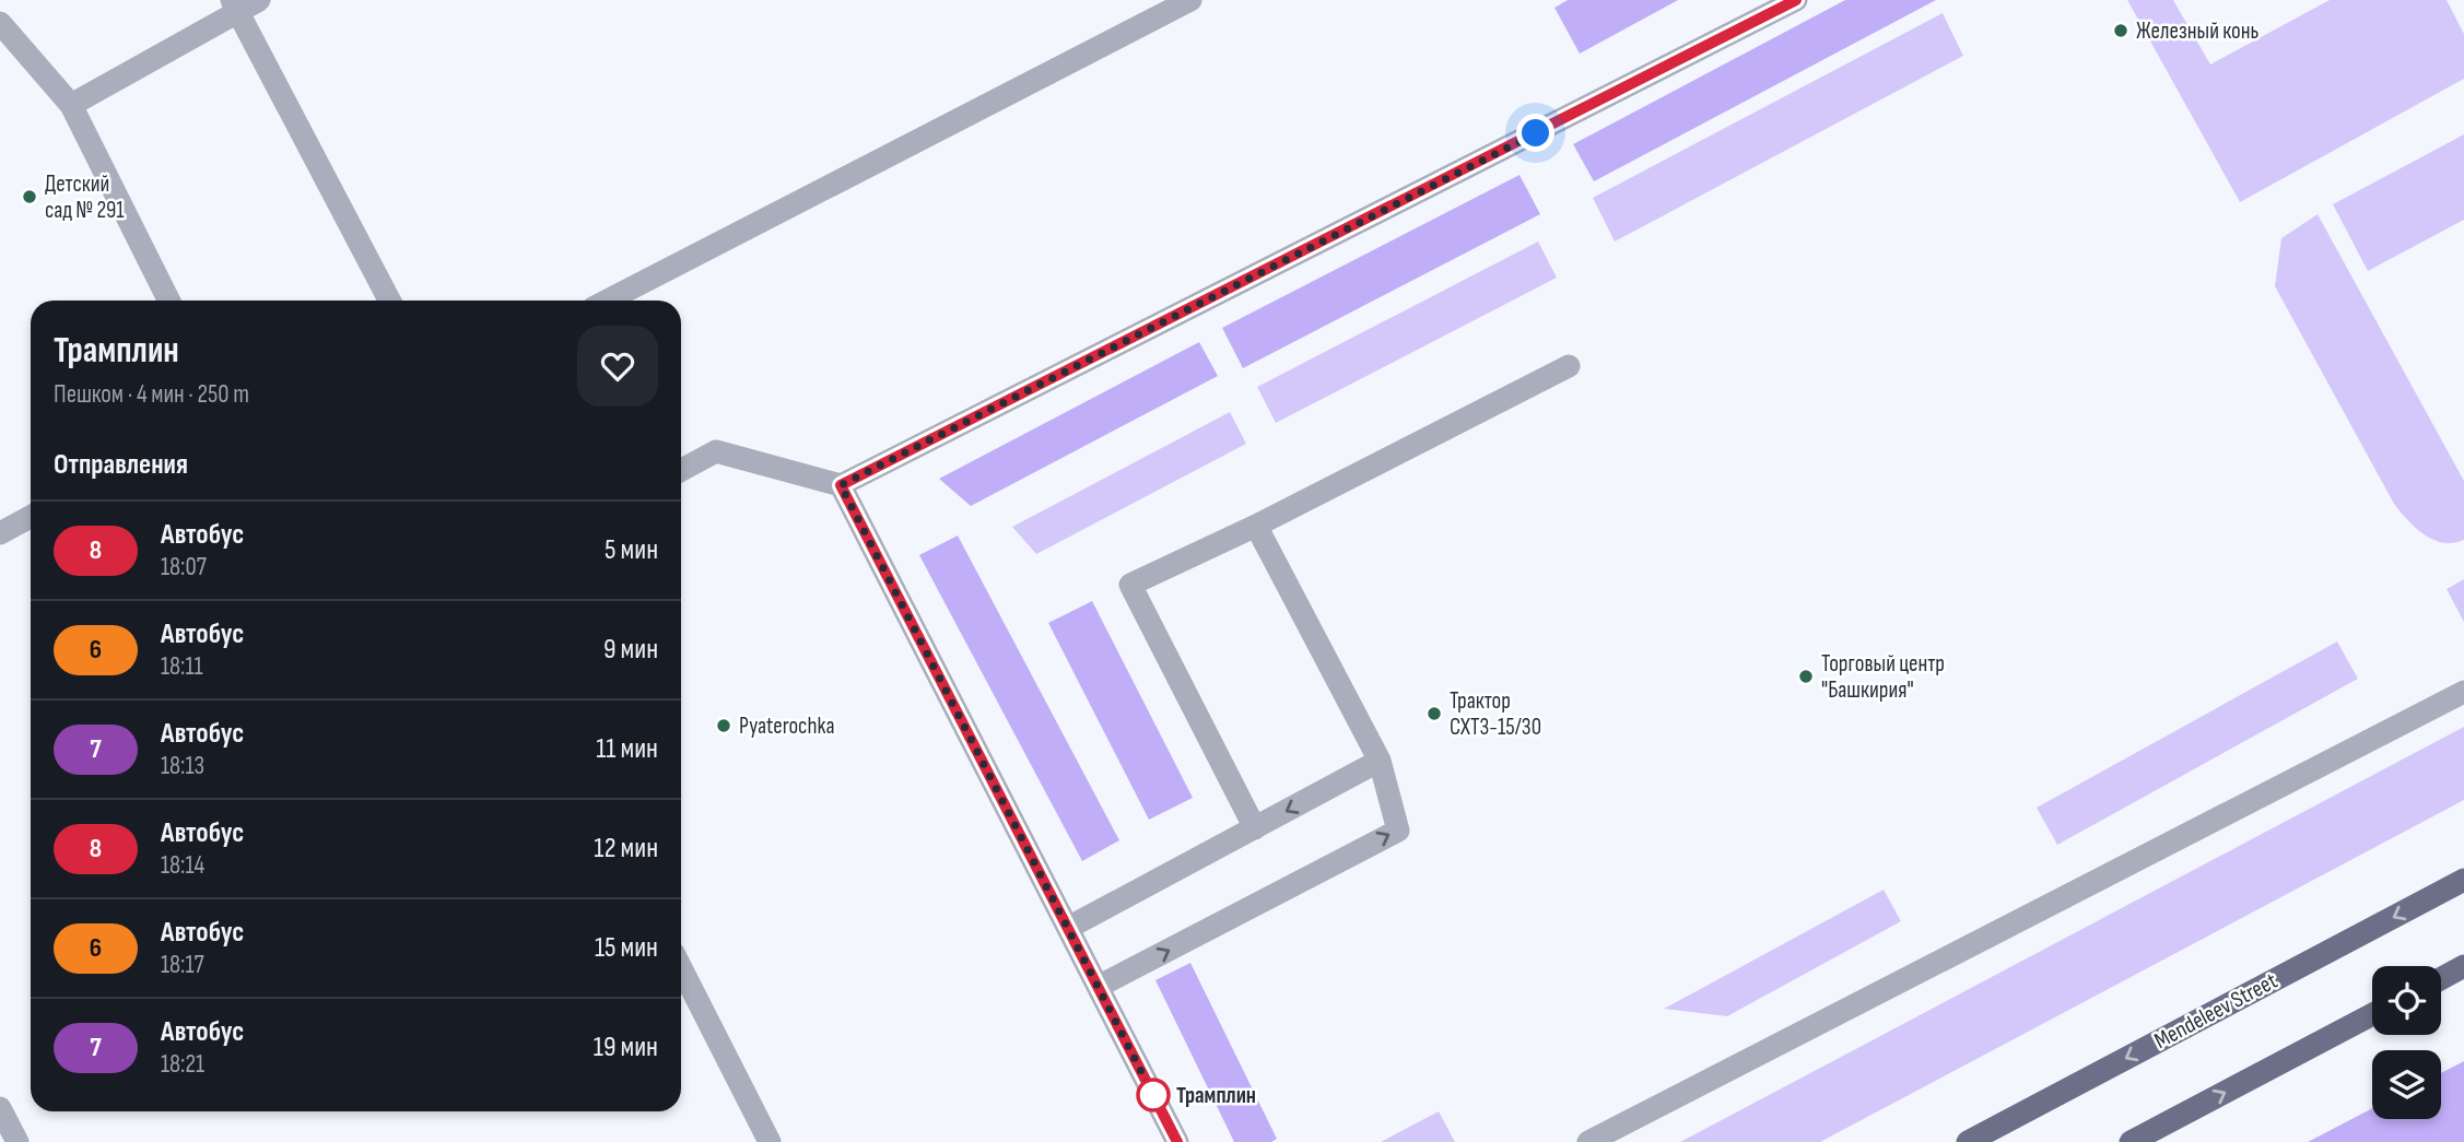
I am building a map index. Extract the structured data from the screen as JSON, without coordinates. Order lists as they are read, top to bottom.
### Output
{
  "streets": {
    "main road": ["Mendeleev Street"]
  },
  "places": [
    "Железный конь",
    "Детский сад № 291",
    "Торговый центр \"Башкирия\"",
    "Трактор СХТ3-15/30",
    "Pyaterochka",
    "Трамплин"
  ],
  "lines": ["bus line 8"],
  "page": {
    "heading": [
      ["Трамплин", "Пешком · 4 мин · 250 m"],
      "Отправления"
    ],
    "list": [
      {
        "mark": "8",
        "name": "Автобус",
        "note": "18:07",
        "value": "5 мин"
      },
      {
        "mark": "6",
        "name": "Автобус",
        "note": "18:11",
        "value": "9 мин"
      },
      {
        "mark": "7",
        "name": "Автобус",
        "note": "18:13",
        "value": "11 мин"
      },
      {
        "mark": "8",
        "name": "Автобус",
        "note": "18:14",
        "value": "12 мин"
      },
      {
        "mark": "6",
        "name": "Автобус",
        "note": "18:17",
        "value": "15 мин"
      },
      {
        "mark": "7",
        "name": "Автобус",
        "note": "18:21",
        "value": "19 мин"
      }
    ]
  }
}
